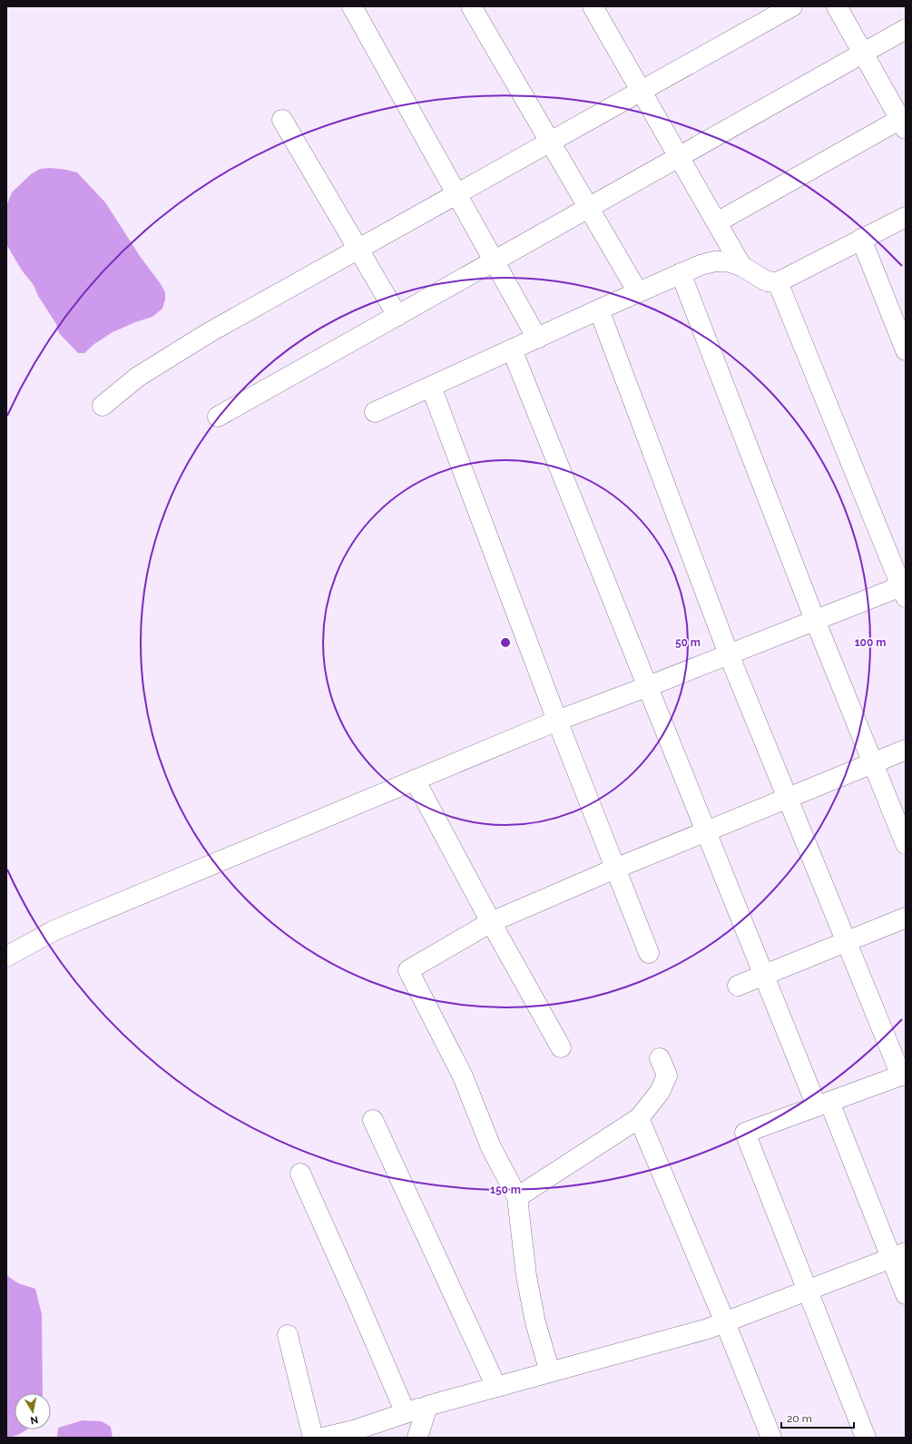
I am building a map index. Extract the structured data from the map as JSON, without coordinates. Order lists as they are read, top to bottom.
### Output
{
  "scale_bar": "20 m",
  "north": "bottom",
  "rings": ["50 m", "100 m", "150 m"]
}
